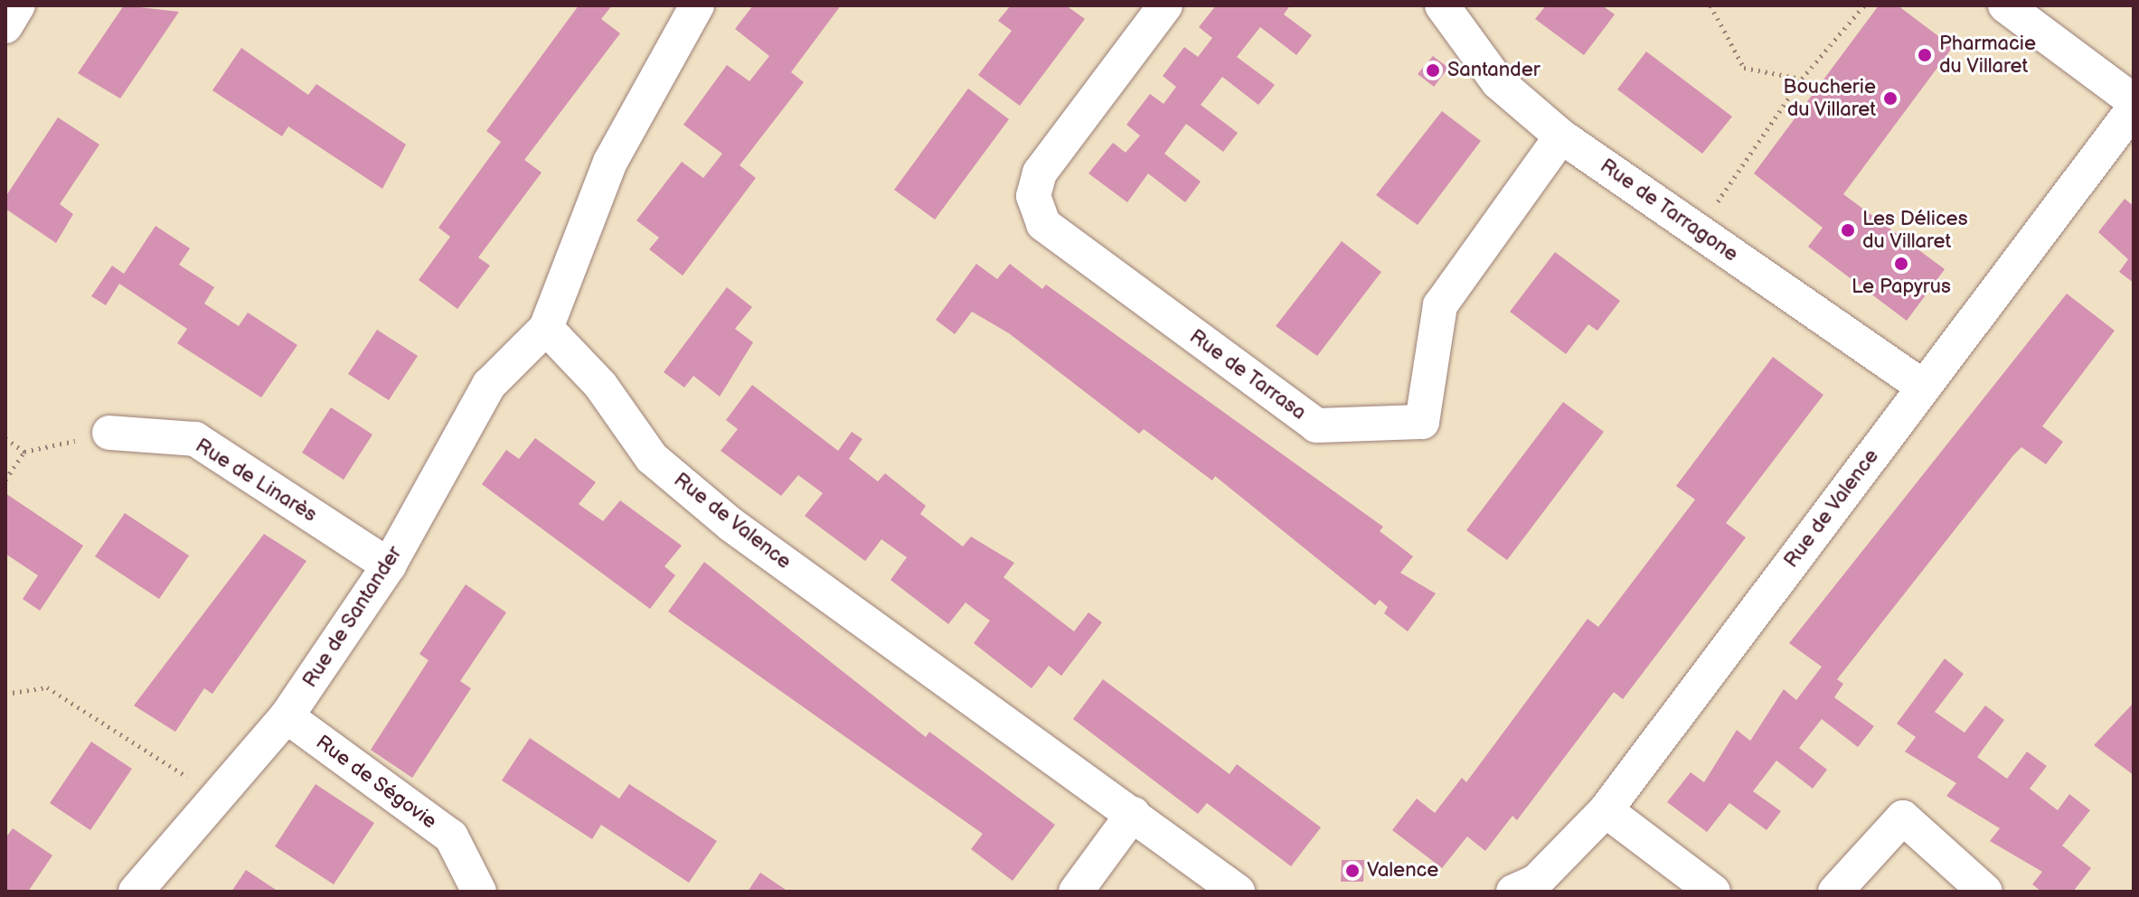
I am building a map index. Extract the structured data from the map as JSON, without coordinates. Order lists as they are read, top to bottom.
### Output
{
  "streets": {
    "street": [
      "Rue de Tarragone",
      "Rue de Tarrasa",
      "Rue de Linarès",
      "Rue de Valence",
      "Rue de Santander",
      "Rue de Ségovie"
    ]
  },
  "crossings": [
    ["Rue de Tarragone", "Rue de Tarrasa"],
    ["Rue de Tarragone", "Rue de Valence"],
    ["Rue de Linarès", "Rue de Santander"],
    ["Rue de Valence", "Rue de Santander"],
    ["Rue de Santander", "Rue de Ségovie"]
  ],
  "places": [
    "Pharmacie du Villaret",
    "Santander",
    "Boucherie du Villaret",
    "Les Délices du Villaret",
    "Le Papyrus",
    "Valence"
  ]
}
